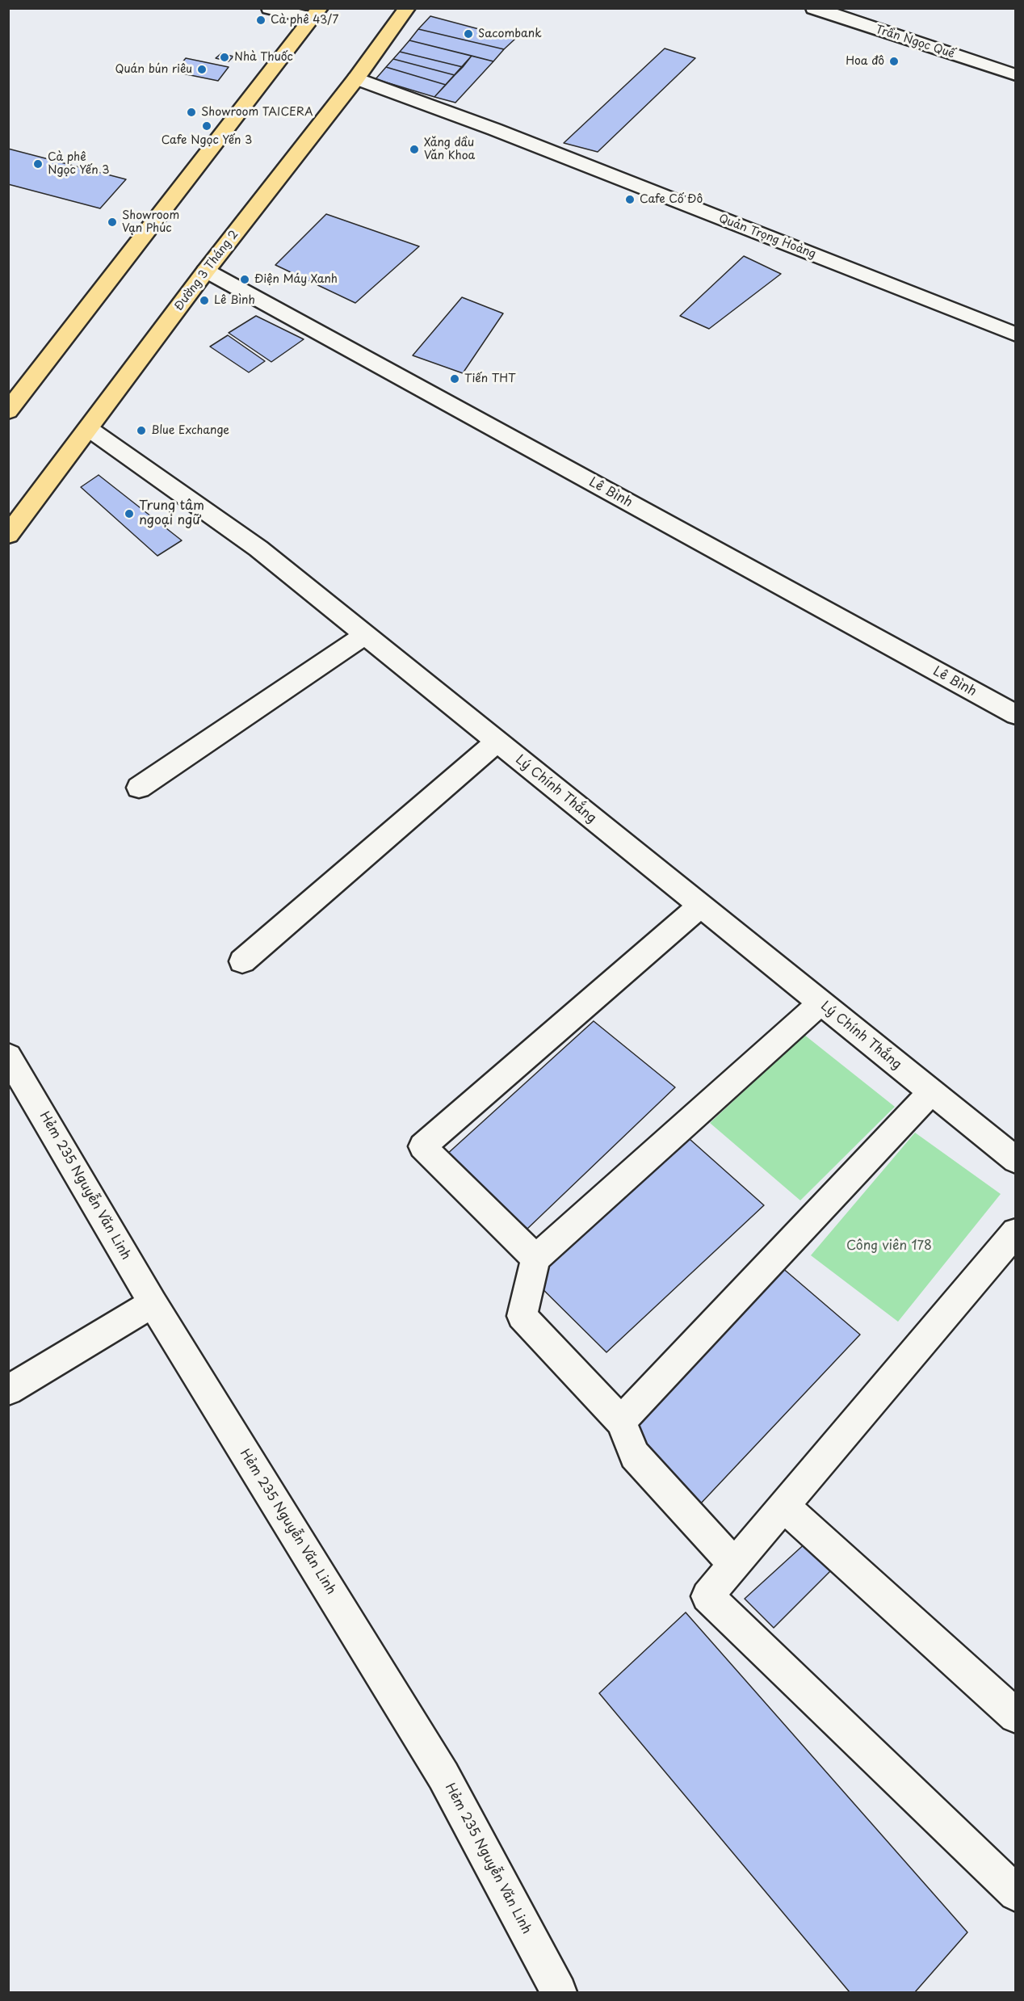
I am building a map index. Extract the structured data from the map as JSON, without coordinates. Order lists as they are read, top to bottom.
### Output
{
  "streets": {
    "highway": ["Đường 3 Tháng 2"],
    "street": [
      "Trần Ngọc Quế",
      "Quản Trọng Hoàng",
      "Lê Bình",
      "Lý Chính Thắng",
      "Hẻm 235 Nguyễn Văn Linh"
    ]
  },
  "crossings": [
    ["Quản Trọng Hoàng", "Đường 3 Tháng 2"],
    ["Đường 3 Tháng 2", "Lê Bình"],
    ["Đường 3 Tháng 2", "Lý Chính Thắng"]
  ],
  "parks": ["Công viên 178"],
  "places": [
    "Cà phê 43/7",
    "Sacombank",
    "Nhà Thuốc",
    "Hoa đô",
    "Quán bún riêu",
    "Showroom TAICERA",
    "Cafe Ngọc Yến 3",
    "Xăng dầu Văn Khoa",
    "Cà phê Ngọc Yến 3",
    "Cafe Cố Đô",
    "Showroom Vạn Phúc",
    "Điện Máy Xanh",
    "Lê Bình",
    "Tiến THT",
    "Blue Exchange",
    "Trung tâm ngoại ngữ"
  ]
}
